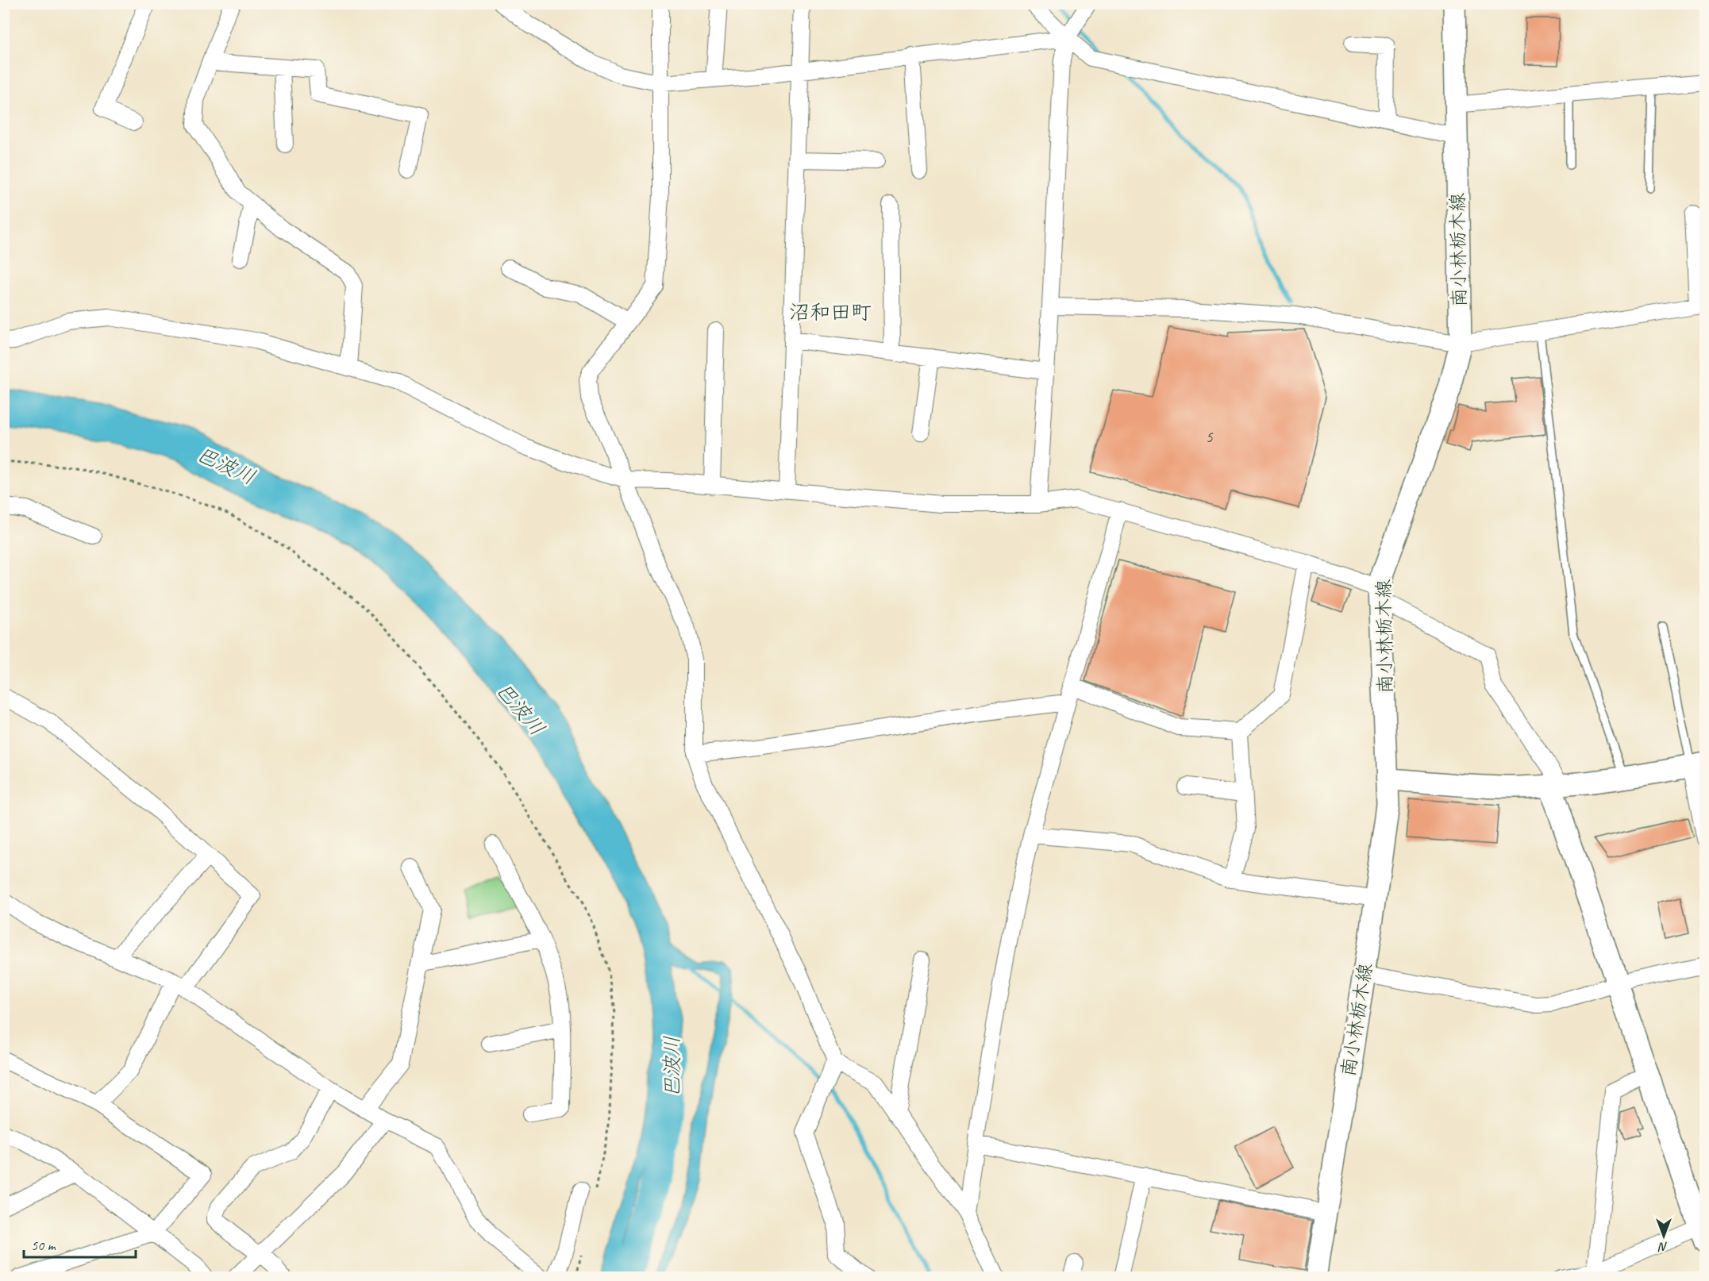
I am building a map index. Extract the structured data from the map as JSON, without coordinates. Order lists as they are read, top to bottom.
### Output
{
  "streets": {
    "main road": ["南小林栃木線"]
  },
  "districts": ["沼和田町"],
  "water": ["巴波川"],
  "house_numbers": ["5"],
  "scale_bar": "50 m",
  "north": "bottom"
}
